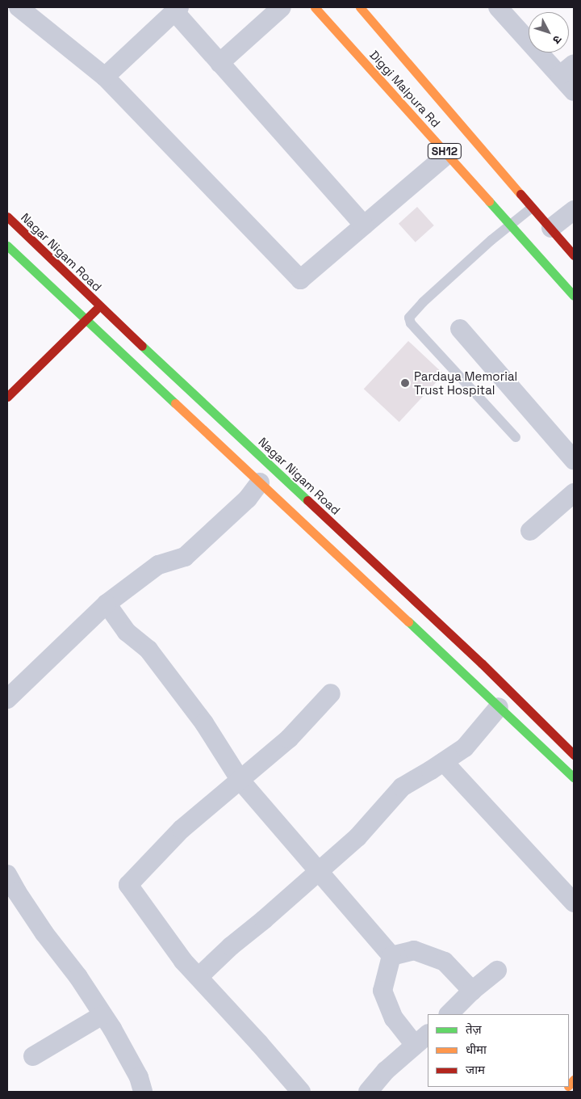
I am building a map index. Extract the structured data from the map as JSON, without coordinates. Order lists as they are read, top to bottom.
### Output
{
  "streets": {
    "main road": ["Diggi Malpura Rd", "SH12", "Nagar Nigam Road"]
  },
  "places": ["Pardaya Memorial Trust Hospital"],
  "legend": ["तेज़", "धीमा", "जाम"],
  "north": "bottom right"
}
